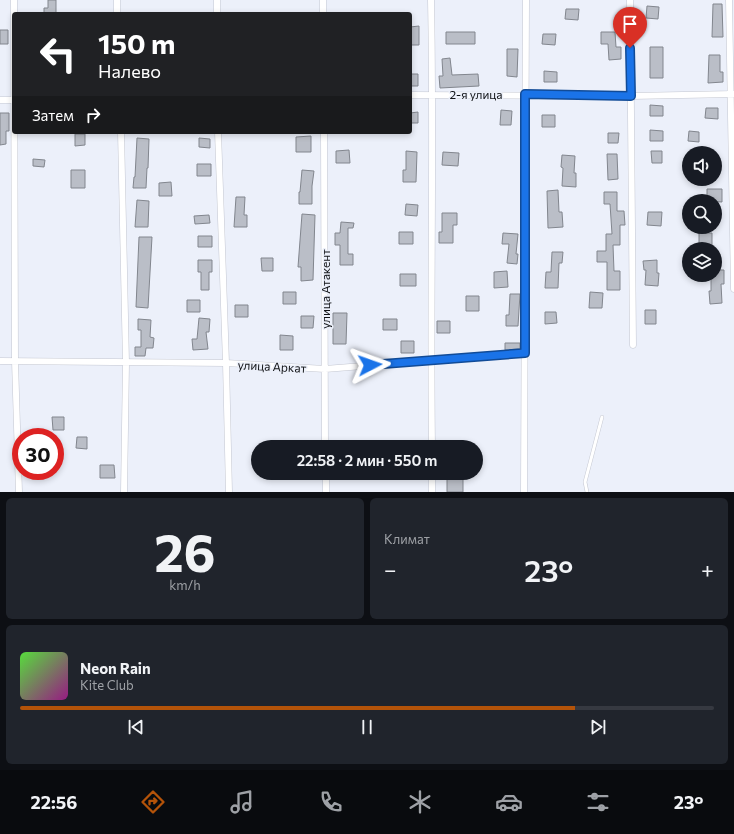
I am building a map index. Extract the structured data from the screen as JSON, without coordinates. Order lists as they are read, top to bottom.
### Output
{
  "streets": {
    "street": ["2-я улица", "улица Атакент", "улица Аркат"]
  },
  "crossings": [
    ["улица Атакент", "улица Аркат"]
  ],
  "page": {
    "turn": ["150 m", "Налево"],
    "then": "Затем",
    "limit": "30",
    "trip": "22:58 · 2 мин · 550 m",
    "tile": [
      ["26", "km/h"],
      "Климат"
    ],
    "heat": ["−", "23°", "+"],
    "song": ["Neon Rain", "Kite Club"],
    "tabs": ["22:56", "23°"]
  }
}
